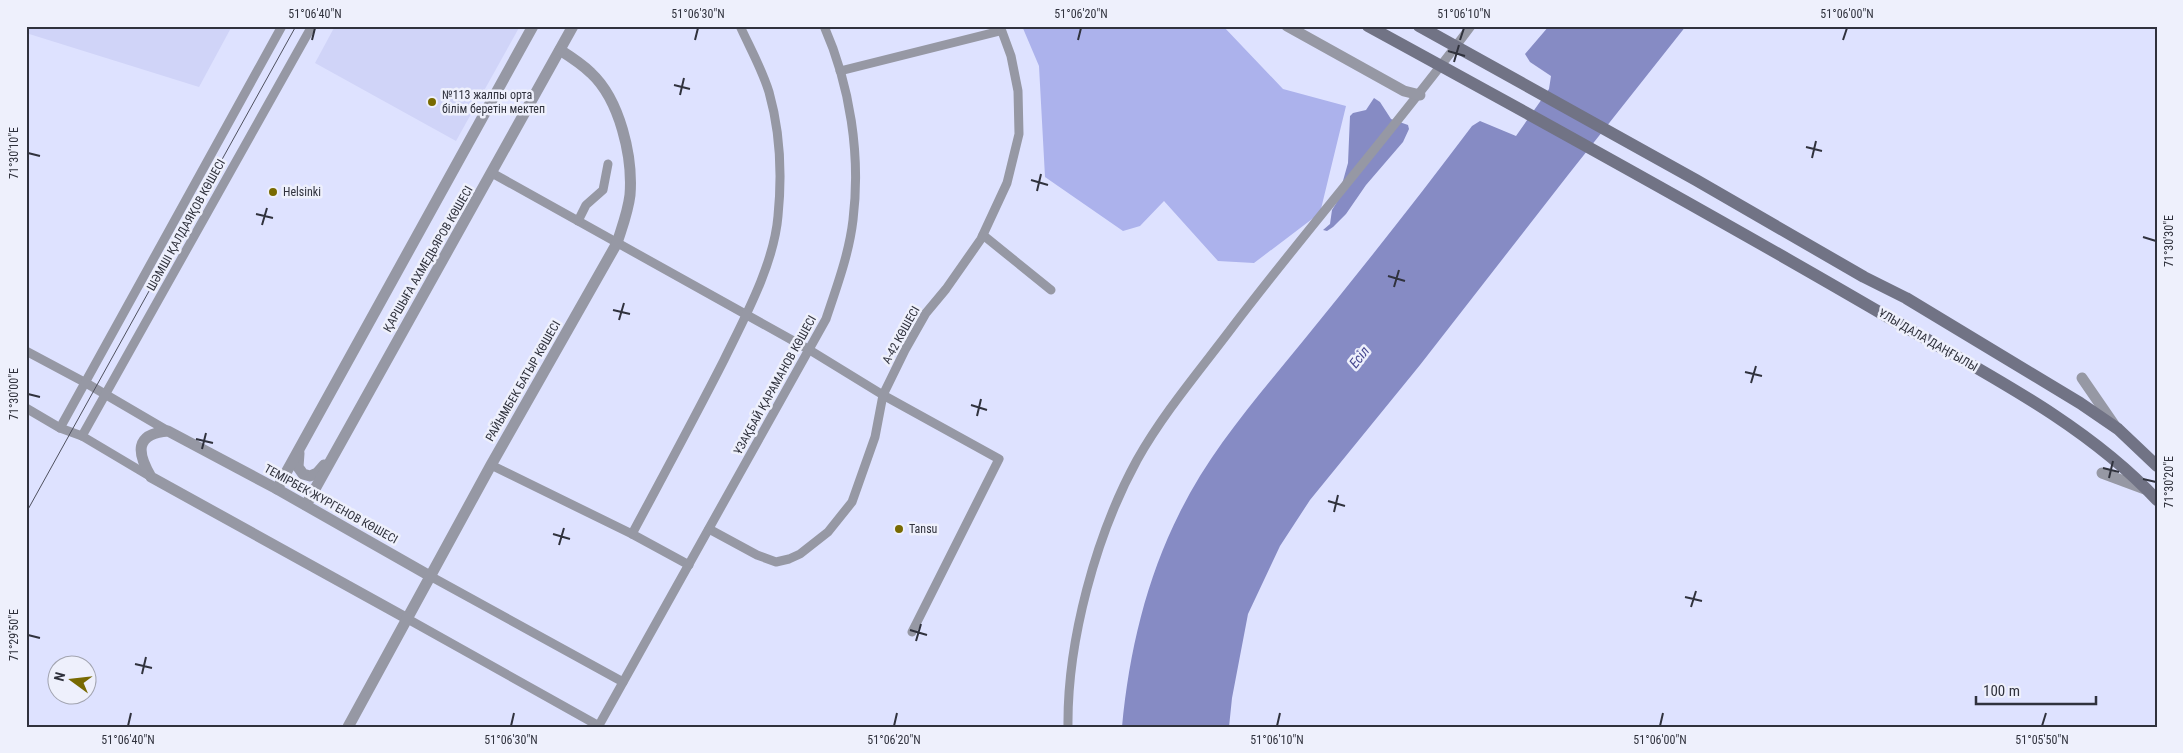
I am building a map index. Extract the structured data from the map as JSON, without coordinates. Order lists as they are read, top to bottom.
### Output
{
  "streets": {
    "main road": ["ҰЛЫ ДАЛА ДАҢҒЫЛЫ"],
    "street": [
      "ШӘМШІ ҚАЛДАЯҚОВ КӨШЕСІ",
      "ҚАРШЫҒА АХМЕДЬЯРОВ КӨШЕСІ",
      "А-42 КӨШЕСІ",
      "РАЙЫМБЕК БАТЫР КӨШЕСІ",
      "ҰЗАҚБАЙ ҚАРАМАНОВ КӨШЕСІ",
      "ТЕМІРБЕК ЖҮРГЕНОВ КӨШЕСІ"
    ]
  },
  "crossings": [
    ["ШӘМШІ ҚАЛДАЯҚОВ КӨШЕСІ", "ТЕМІРБЕК ЖҮРГЕНОВ КӨШЕСІ"],
    ["ҚАРШЫҒА АХМЕДЬЯРОВ КӨШЕСІ", "РАЙЫМБЕК БАТЫР КӨШЕСІ"],
    ["ҚАРШЫҒА АХМЕДЬЯРОВ КӨШЕСІ", "ТЕМІРБЕК ЖҮРГЕНОВ КӨШЕСІ"],
    ["А-42 КӨШЕСІ", "ҰЗАҚБАЙ ҚАРАМАНОВ КӨШЕСІ"],
    ["РАЙЫМБЕК БАТЫР КӨШЕСІ", "ТЕМІРБЕК ЖҮРГЕНОВ КӨШЕСІ"],
    ["ҰЗАҚБАЙ ҚАРАМАНОВ КӨШЕСІ", "ТЕМІРБЕК ЖҮРГЕНОВ КӨШЕСІ"]
  ],
  "water": ["Есіл"],
  "places": ["№113 жалпы орта білім беретін мектеп", "Helsinki", "Tansu"],
  "scale_bar": "100 m",
  "north": "left",
  "coordinates": [
    "51°06'40\"N",
    "51°06'30\"N",
    "51°06'20\"N",
    "51°06'10\"N",
    "51°06'00\"N",
    "71°30'10\"E",
    "71°30'30\"E",
    "71°30'00\"E",
    "71°30'20\"E",
    "71°29'50\"E",
    "51°05'50\"N"
  ]
}
